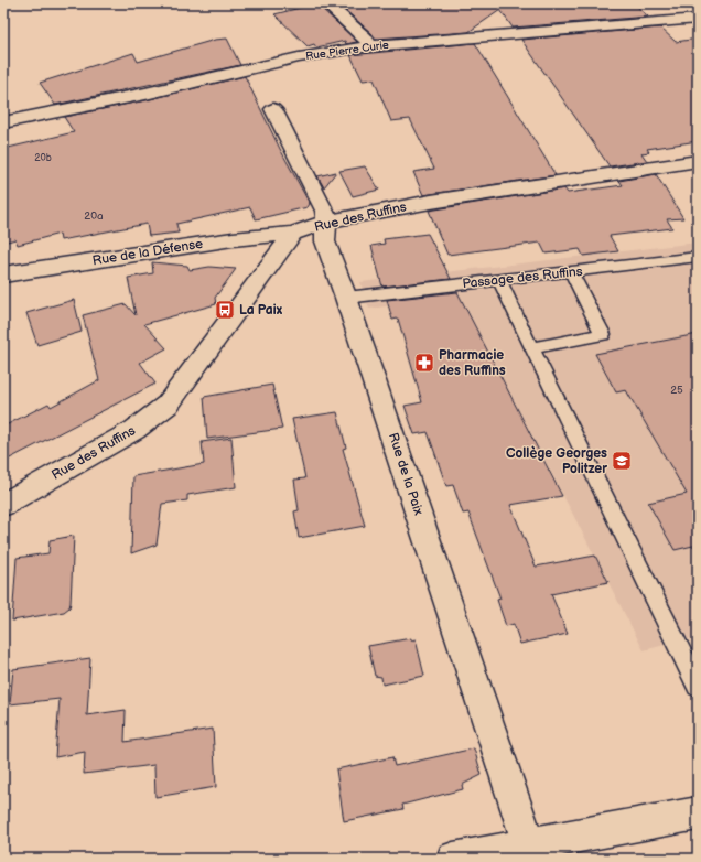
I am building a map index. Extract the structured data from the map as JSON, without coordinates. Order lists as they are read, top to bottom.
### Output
{
  "streets": {
    "street": [
      "Rue Pierre Curie",
      "Rue des Ruffins",
      "Rue de la Défense",
      "Rue de la Paix"
    ],
    "lane": ["Passage des Ruffins"]
  },
  "crossings": [
    ["Rue des Ruffins", "Rue de la Défense"],
    ["Rue des Ruffins", "Rue de la Paix"],
    ["Passage des Ruffins", "Rue de la Paix"]
  ],
  "places": {
    "bus stop": ["La Paix"],
    "pharmacy": ["Pharmacie des Ruffins"],
    "school or university": ["Collège Georges Politzer"]
  },
  "house_numbers": ["20b", "20a", "25"]
}
